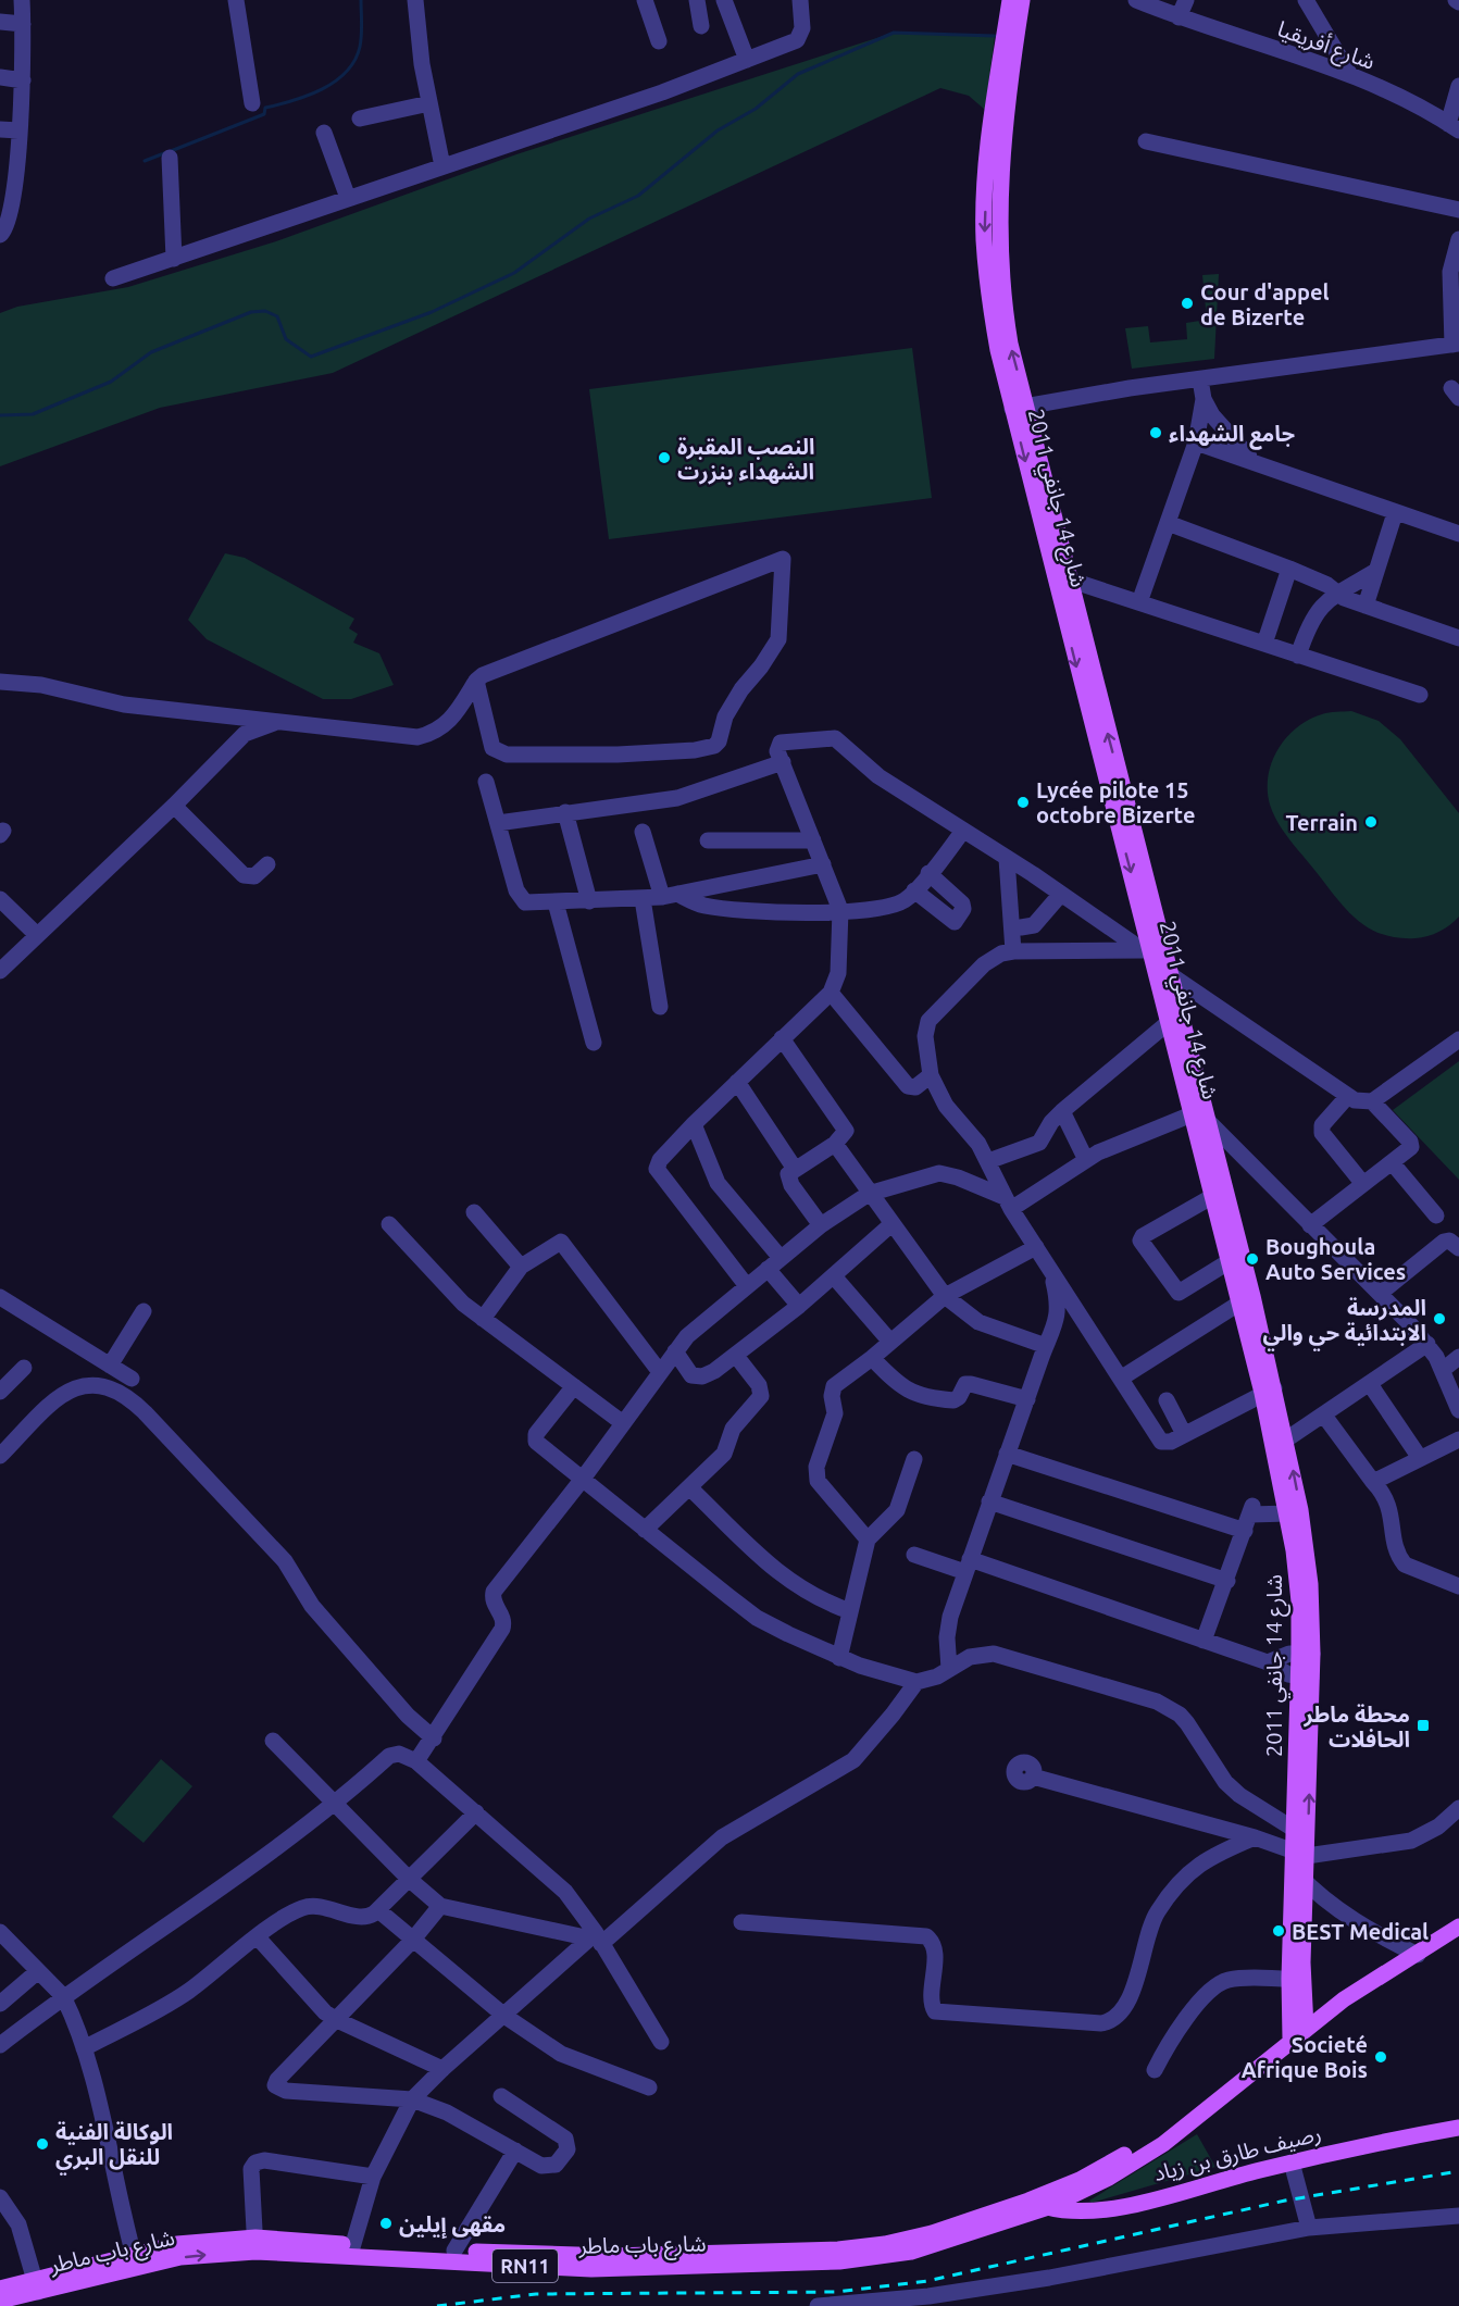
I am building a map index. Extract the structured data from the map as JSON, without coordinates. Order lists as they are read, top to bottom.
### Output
{
  "streets": {
    "main road": [
      "شارع 14 جانفي 2011",
      "رصيف طارق بن زياد",
      "شارع باب ماطر",
      "RN11"
    ],
    "street": ["شارع أفريقيا"]
  },
  "crossings": [
    ["شارع 14 جانفي 2011", "RN11"],
    ["رصيف طارق بن زياد", "شارع باب ماطر"],
    ["رصيف طارق بن زياد", "RN11"],
    ["شارع باب ماطر", "RN11"]
  ],
  "places": {
    "other": [
      "Cour d'appel de Bizerte",
      "جامع الشهداء",
      "النصب المقبرة الشهداء بنزرت",
      "Lycée pilote 15 octobre Bizerte",
      "Terrain",
      "Boughoula Auto Services",
      "المدرسة الابتدائية حي والي",
      "BEST Medical",
      "Societé Afrique Bois",
      "الوكالة الفنية للنقل البري",
      "مقهى إيلين"
    ],
    "transit": ["محطة ماطر الحافلات"]
  }
}
